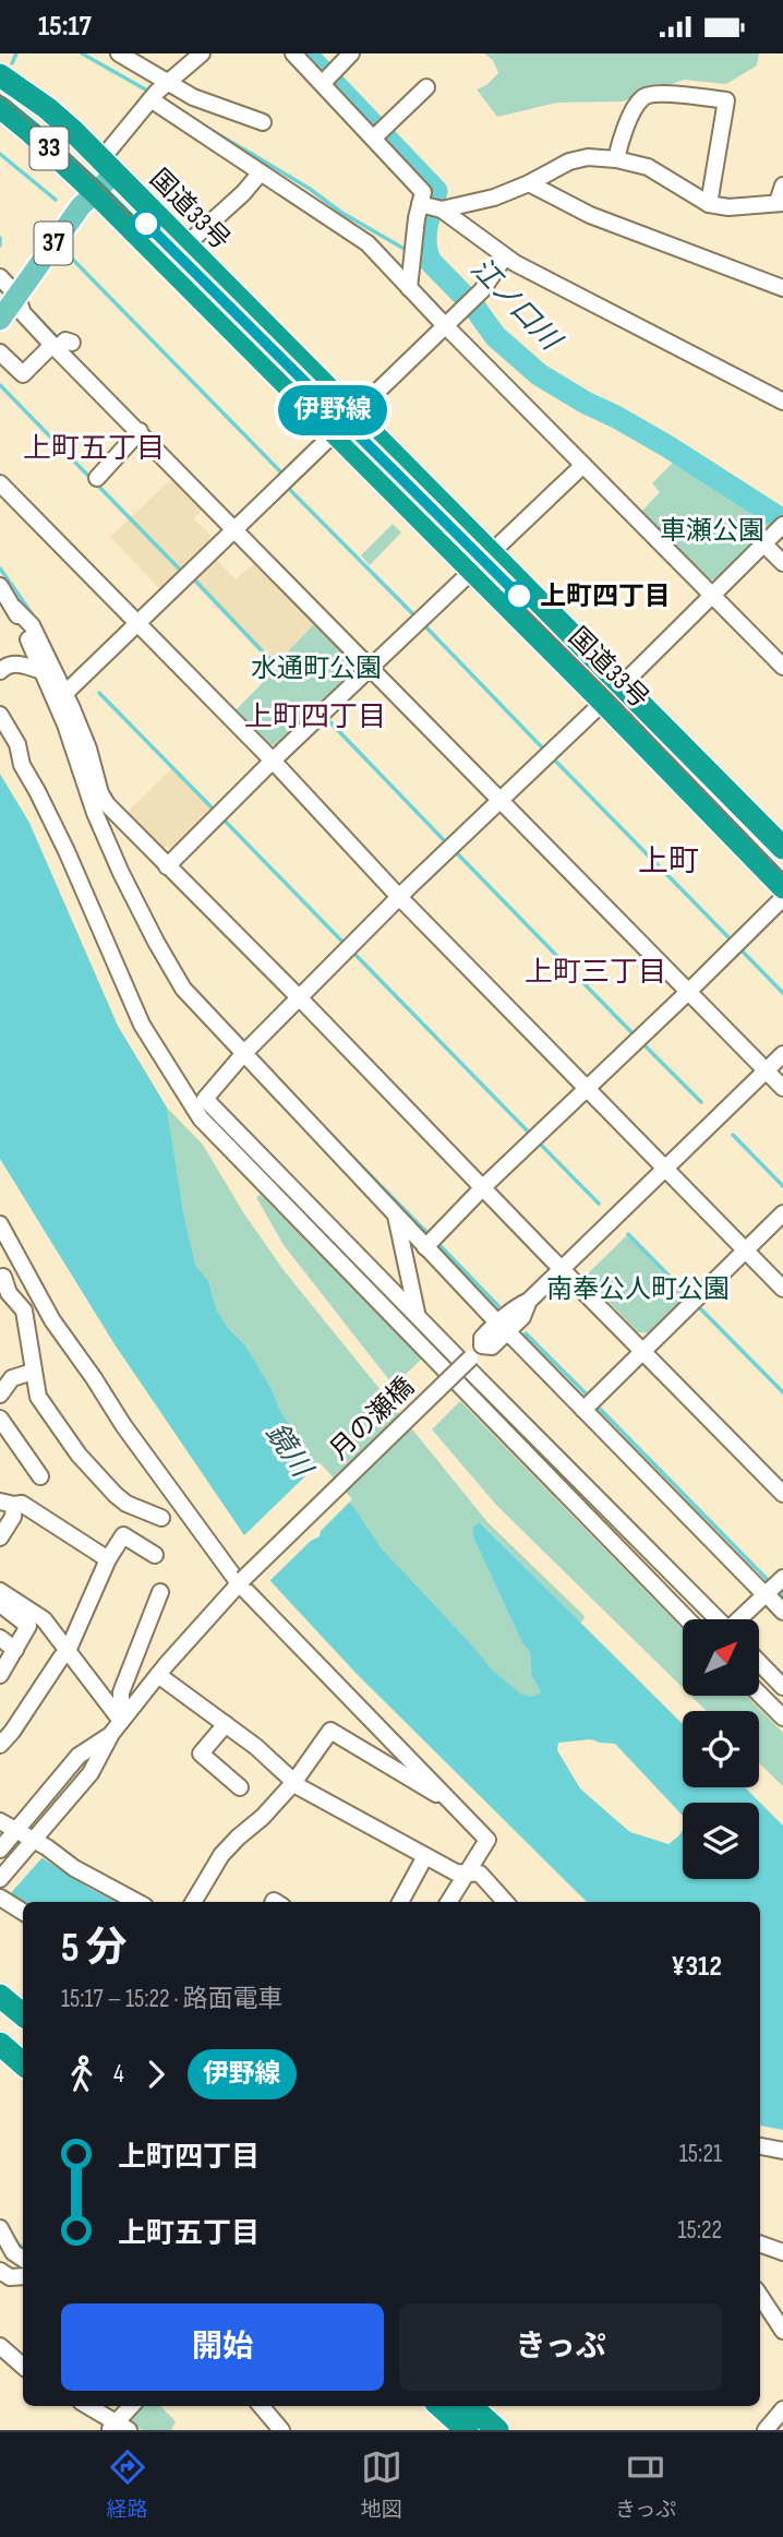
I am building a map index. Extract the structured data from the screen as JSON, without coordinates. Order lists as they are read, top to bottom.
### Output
{
  "streets": {
    "highway": ["33", "国道33号"],
    "main road": ["37"],
    "street": ["月の瀬橋"]
  },
  "crossings": [
    ["国道33号", "37"]
  ],
  "districts": [
    "上町五丁目",
    "上町四丁目",
    "上町",
    "上町三丁目"
  ],
  "water": ["江ノ口川", "鏡川"],
  "parks": ["車瀬公園", "水通町公園", "南奉公人町公園"],
  "places": ["上町四丁目"],
  "lines": ["tram line 伊野線"],
  "north": "top right",
  "page": {
    "status": "15:17",
    "on_map": "伊野線",
    "heading": ["5 分", "15:17 – 15:22 · 路面電車", "¥312"],
    "legs": ["4", "伊野線"],
    "list": [
      {
        "name": "上町四丁目",
        "value": "15:21"
      },
      {
        "name": "上町五丁目",
        "value": "15:22"
      }
    ],
    "buttons": ["開始", "きっぷ"],
    "tabs": ["経路", "地図", "きっぷ"]
  }
}
